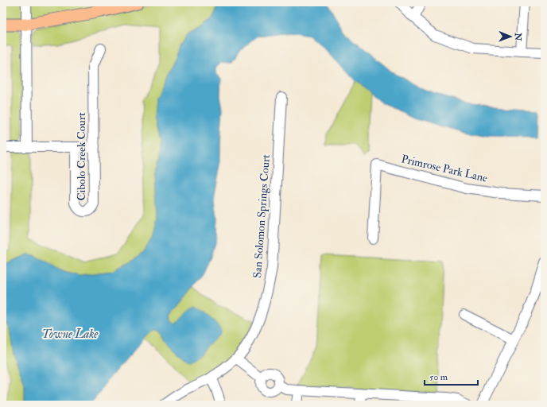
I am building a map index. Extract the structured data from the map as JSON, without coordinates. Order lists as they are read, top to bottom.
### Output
{
  "streets": {
    "street": ["Cibolo Creek Court", "Primrose Park Lane", "San Solomon Springs Court"]
  },
  "water": ["Towne Lake"],
  "scale_bar": "50 m",
  "north": "right"
}
